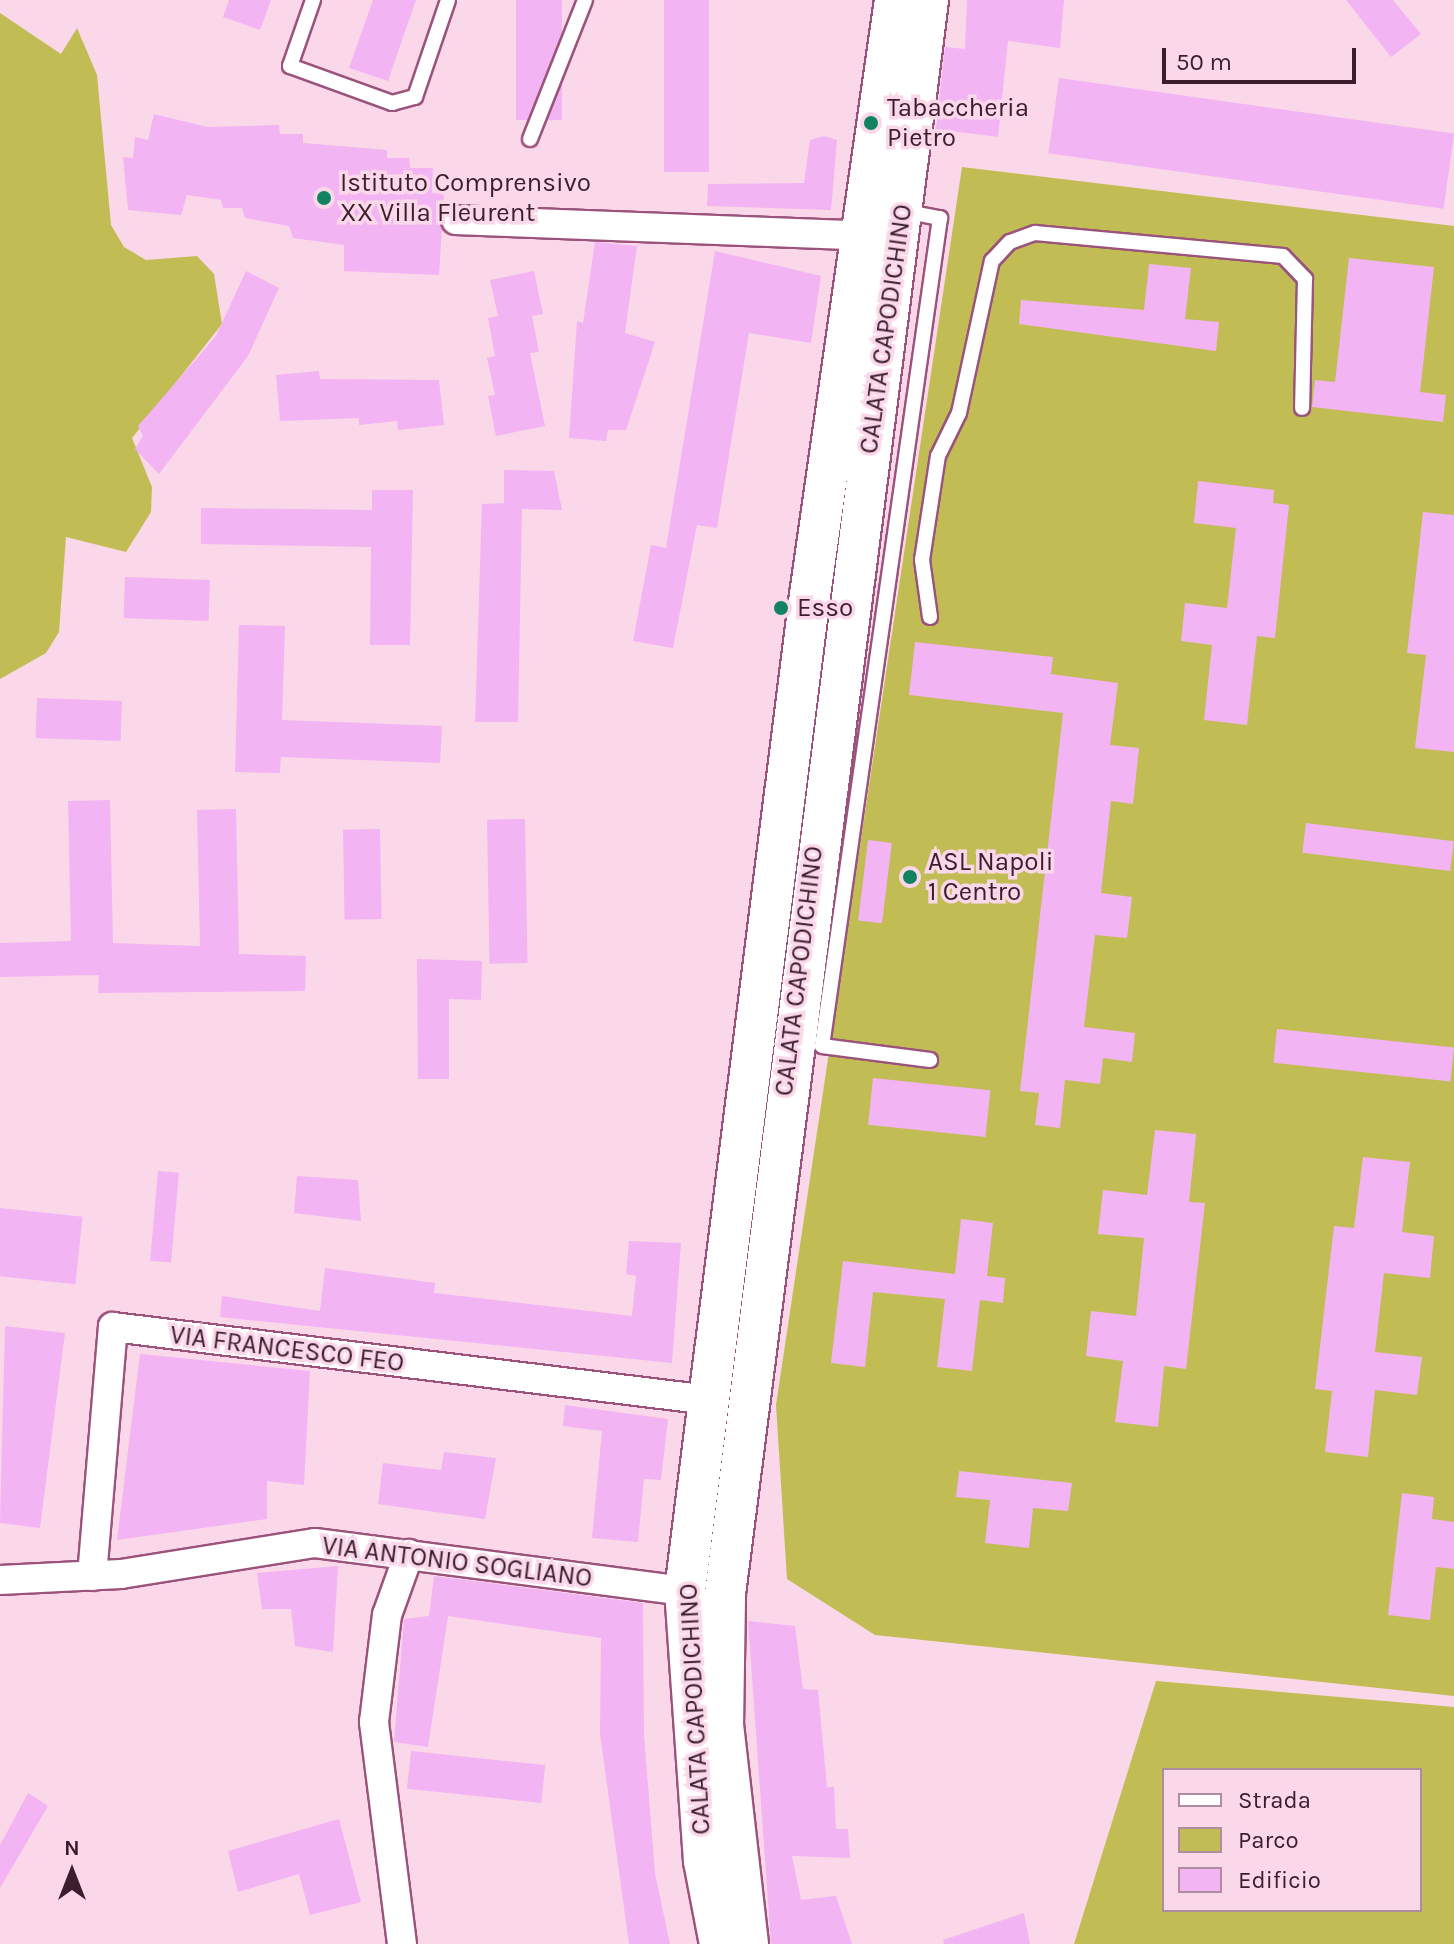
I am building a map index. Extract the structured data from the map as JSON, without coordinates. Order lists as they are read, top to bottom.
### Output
{
  "streets": {
    "main road": ["CALATA CAPODICHINO", "VIA ANTONIO SOGLIANO"],
    "street": ["VIA FRANCESCO FEO"]
  },
  "crossings": [
    ["CALATA CAPODICHINO", "VIA FRANCESCO FEO"],
    ["CALATA CAPODICHINO", "VIA ANTONIO SOGLIANO"],
    ["VIA FRANCESCO FEO", "VIA ANTONIO SOGLIANO"]
  ],
  "places": [
    "Tabaccheria Pietro",
    "Istituto Comprensivo XX Villa Fleurent",
    "Esso",
    "ASL Napoli 1 Centro"
  ],
  "legend": ["Strada", "Parco", "Edificio"],
  "scale_bar": "50 m",
  "north": "top"
}
